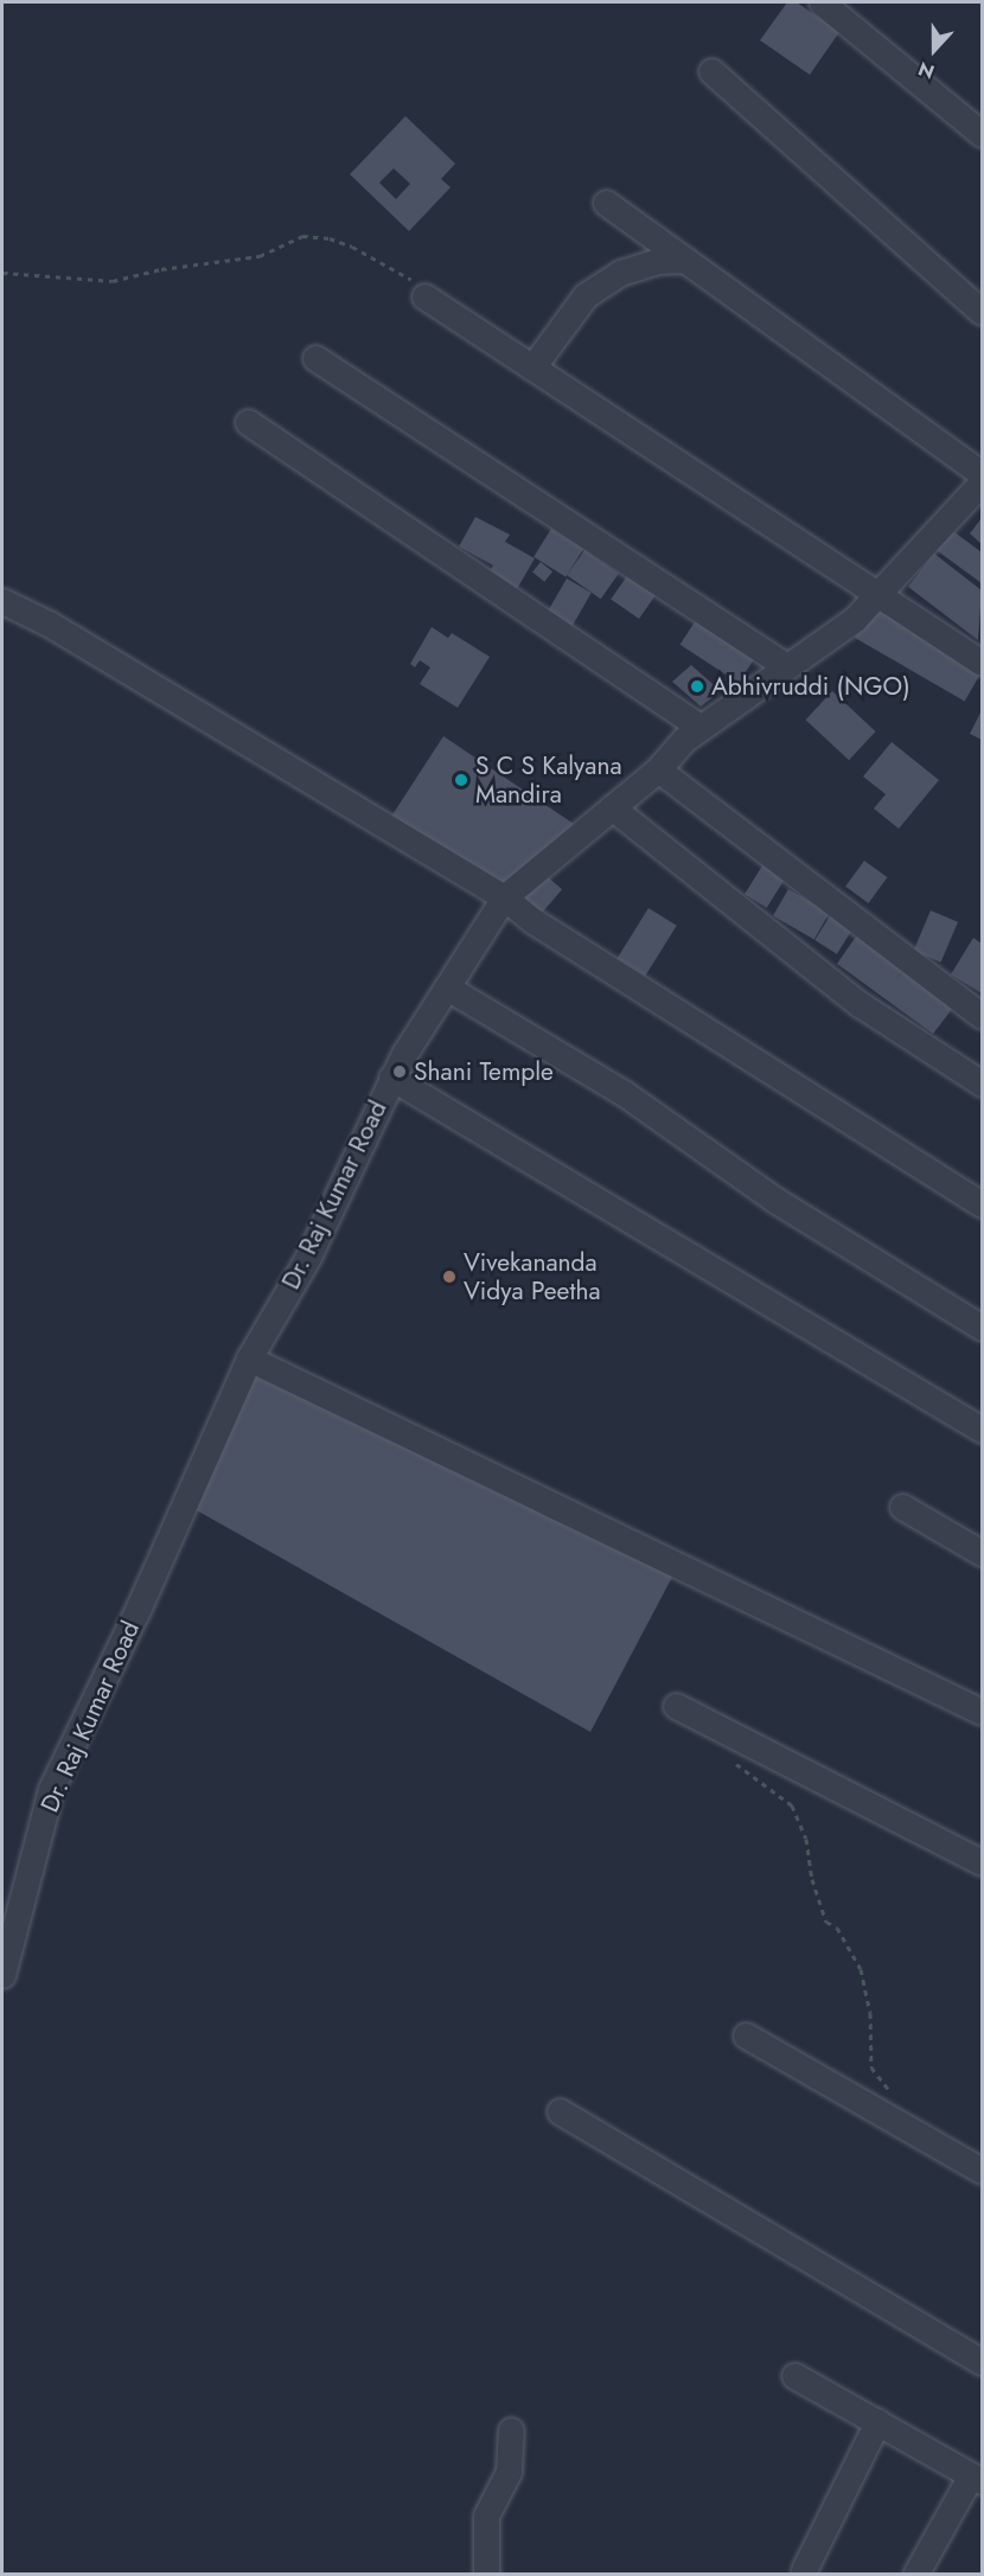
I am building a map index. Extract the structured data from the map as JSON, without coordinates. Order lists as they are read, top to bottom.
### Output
{
  "streets": {
    "street": ["Dr. Raj Kumar Road"]
  },
  "places": [
    "Abhivruddi (NGO)",
    "S C S Kalyana Mandira",
    "Shani Temple",
    "Vivekananda Vidya Peetha"
  ],
  "north": "bottom"
}
